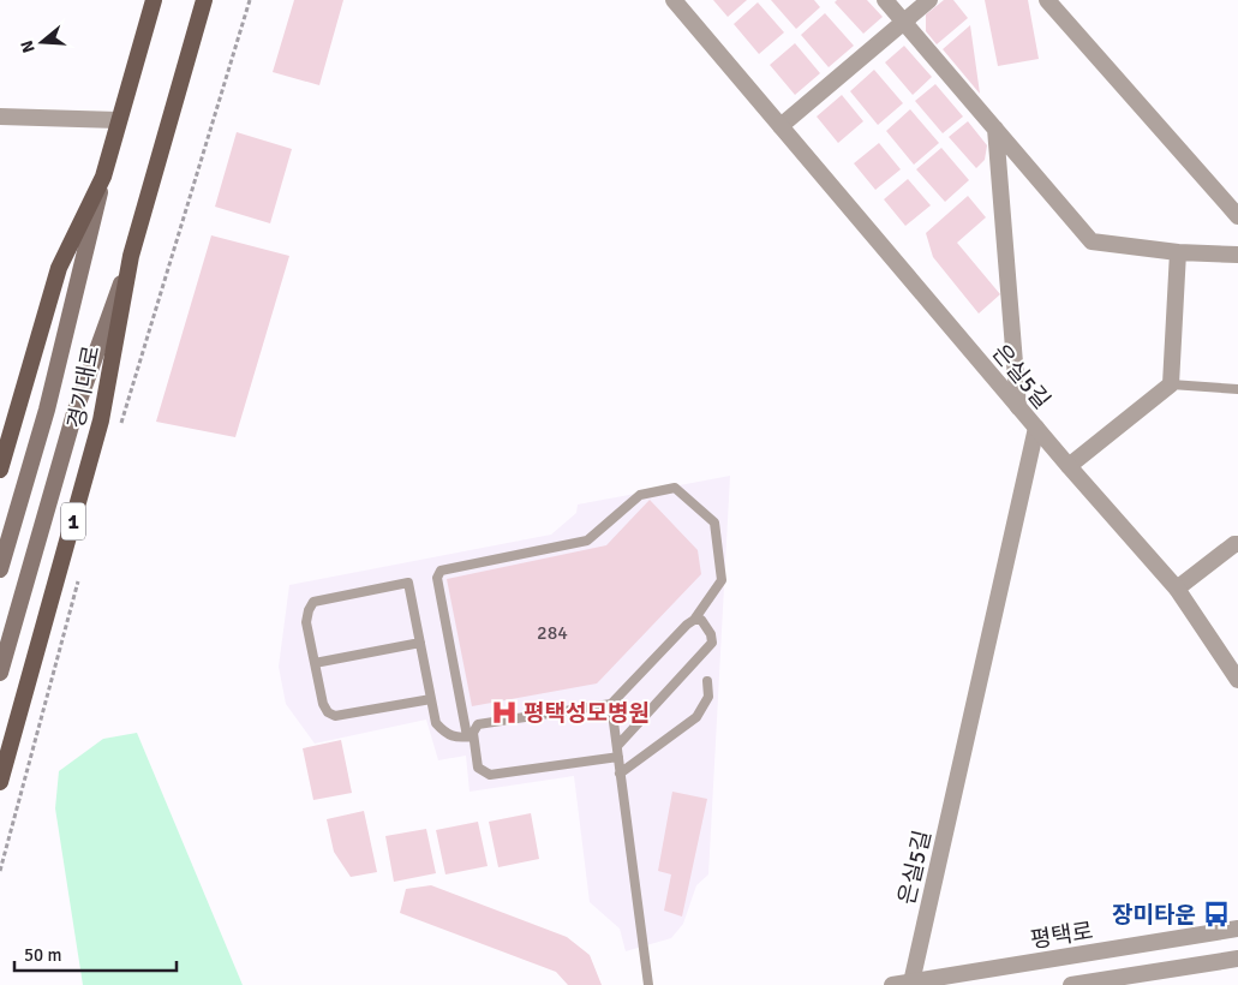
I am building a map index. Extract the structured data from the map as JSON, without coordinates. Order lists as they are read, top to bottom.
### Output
{
  "streets": {
    "main road": ["경기대로", "1"],
    "street": ["은실5길", "평택로"]
  },
  "crossings": [
    ["은실5길", "평택로"]
  ],
  "places": {
    "hospital": ["평택성모병원"],
    "bus stop": ["장미타운"]
  },
  "house_numbers": ["284"],
  "scale_bar": "50 m",
  "north": "left"
}
